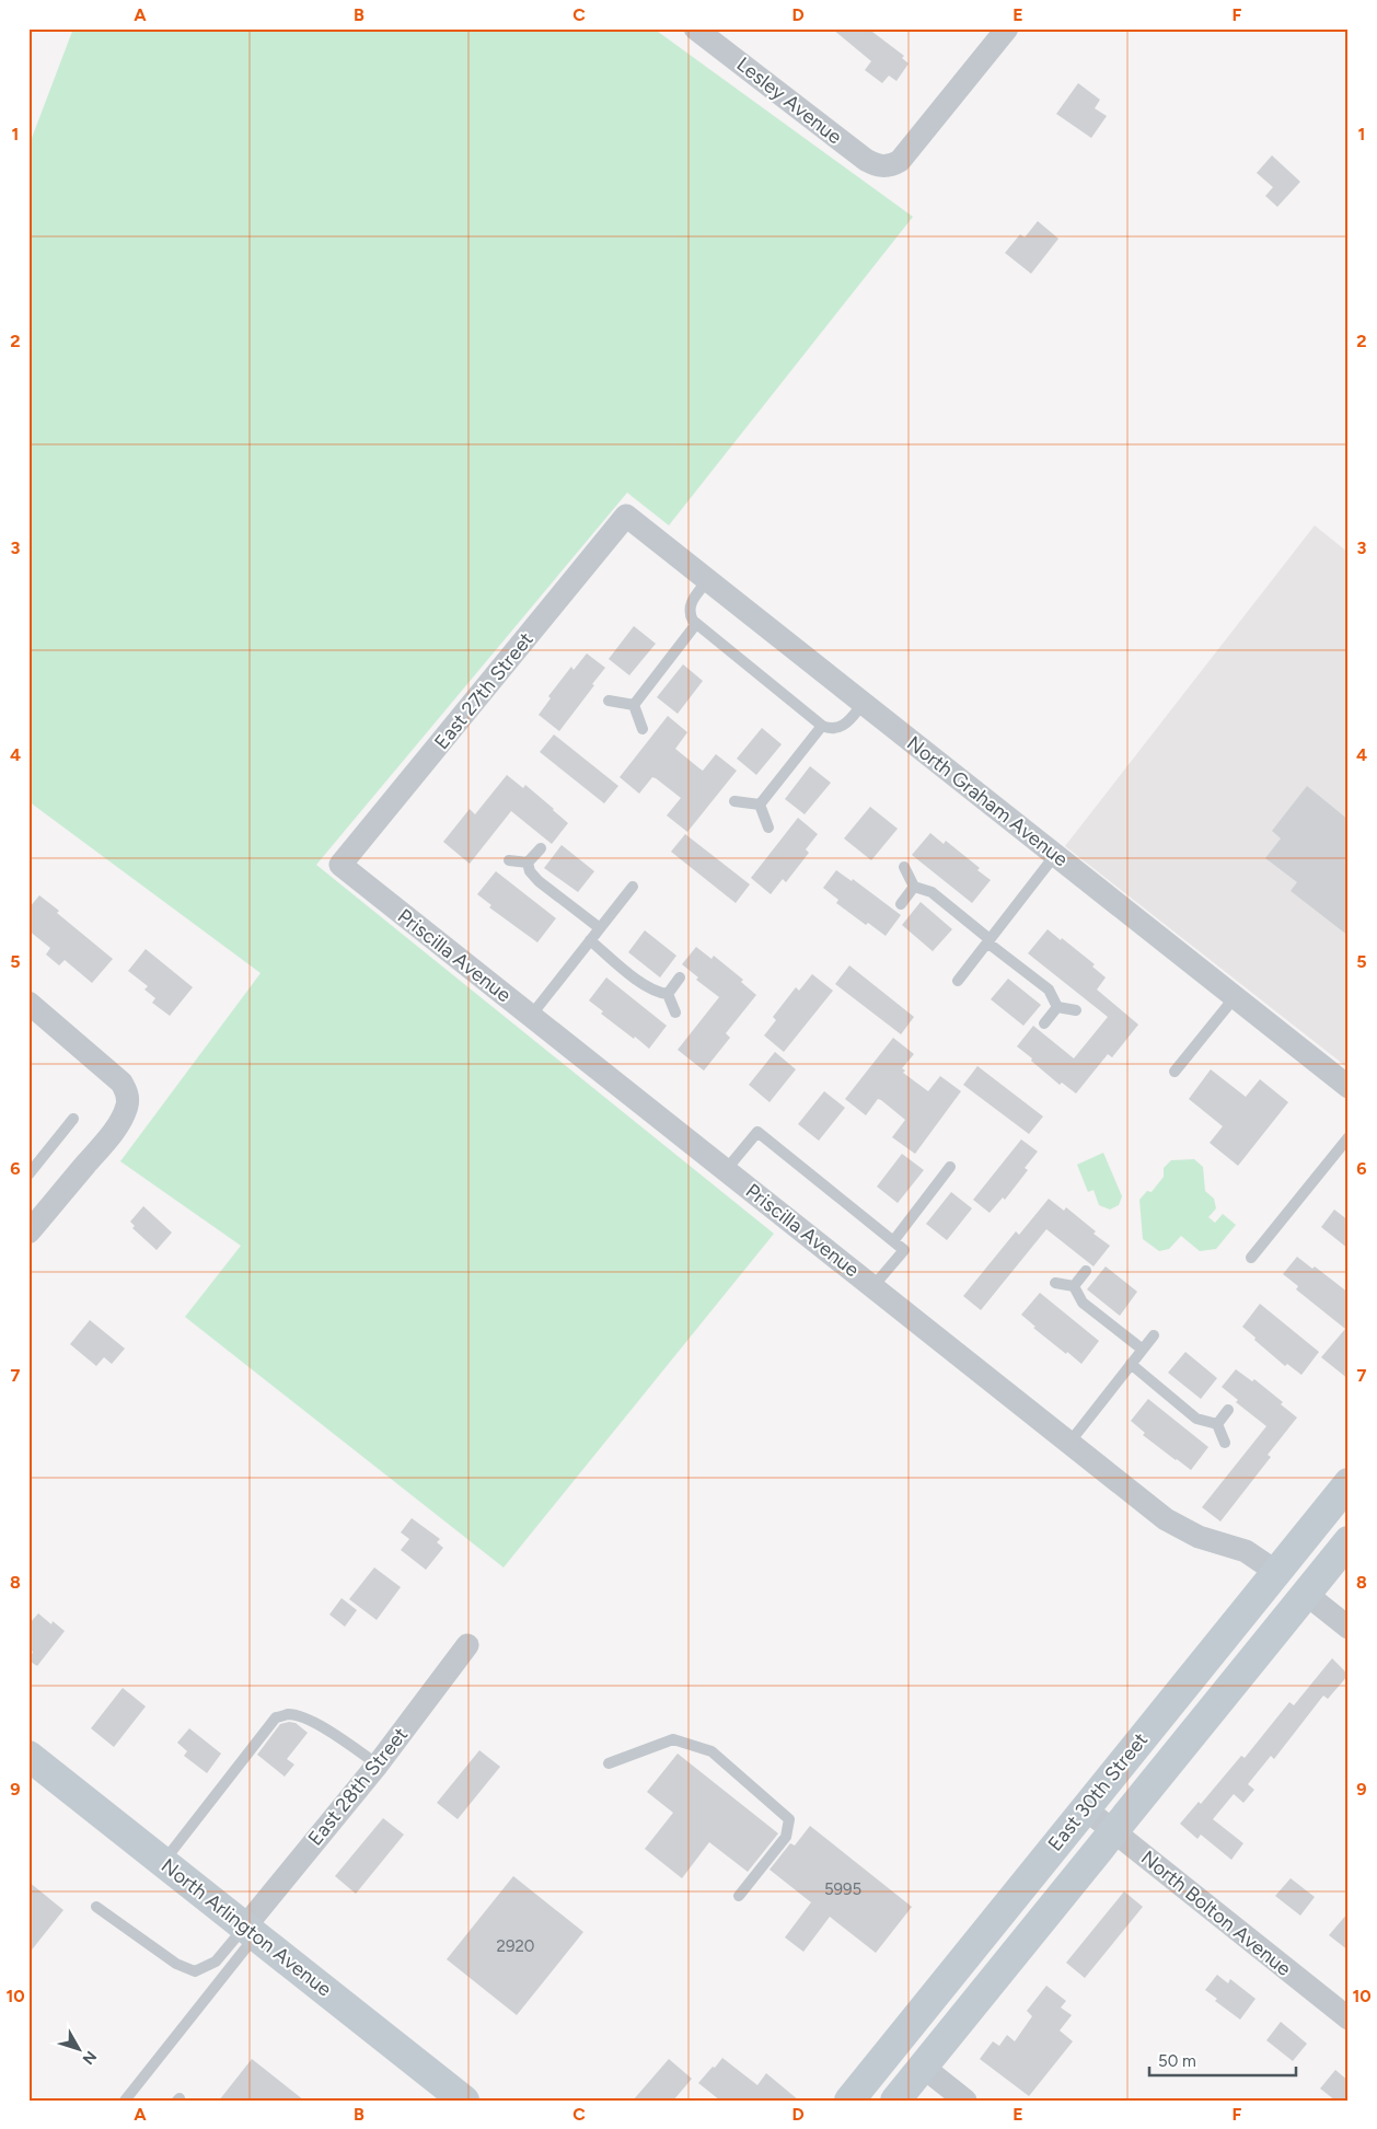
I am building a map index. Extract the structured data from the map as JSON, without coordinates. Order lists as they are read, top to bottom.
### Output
{
  "streets": {
    "main road": ["East 30th Street", "North Arlington Avenue"],
    "street": [
      "Lesley Avenue",
      "East 27th Street",
      "North Graham Avenue",
      "Priscilla Avenue",
      "East 28th Street",
      "North Bolton Avenue"
    ]
  },
  "crossings": [
    ["East 27th Street", "North Graham Avenue"],
    ["East 27th Street", "Priscilla Avenue"],
    ["Priscilla Avenue", "East 30th Street"],
    ["East 28th Street", "North Arlington Avenue"],
    ["East 30th Street", "North Bolton Avenue"]
  ],
  "house_numbers": ["5995", "2920"],
  "scale_bar": "50 m",
  "north": "bottom right",
  "grid": {
    "columns": [
      "A",
      "B",
      "C",
      "D",
      "E",
      "F"
    ],
    "rows": [
      "1",
      "2",
      "3",
      "4",
      "5",
      "6",
      "7",
      "8",
      "9",
      "10"
    ]
  }
}
